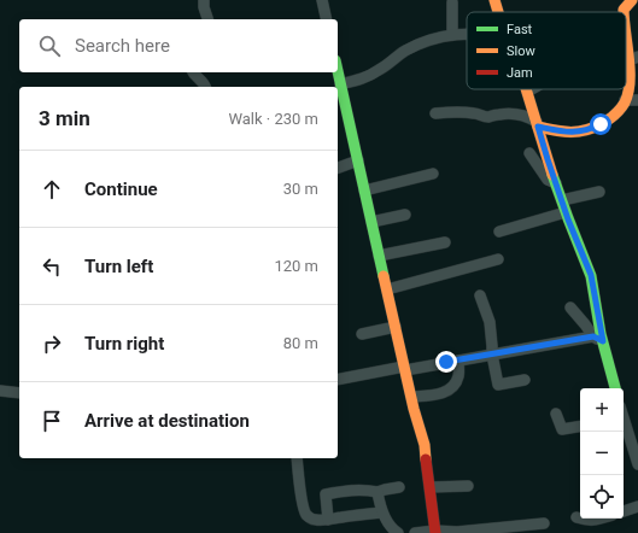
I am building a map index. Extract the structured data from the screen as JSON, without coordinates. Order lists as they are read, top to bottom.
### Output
{
  "legend": ["Fast", "Slow", "Jam"],
  "page": {
    "search": "Search here",
    "heading": ["3 min", "Walk · 230 m"],
    "list": [
      ["Continue", "30 m"],
      ["Turn left", "120 m"],
      ["Turn right", "80 m"],
      "Arrive at destination"
    ],
    "map_buttons": ["+", "−"]
  }
}
